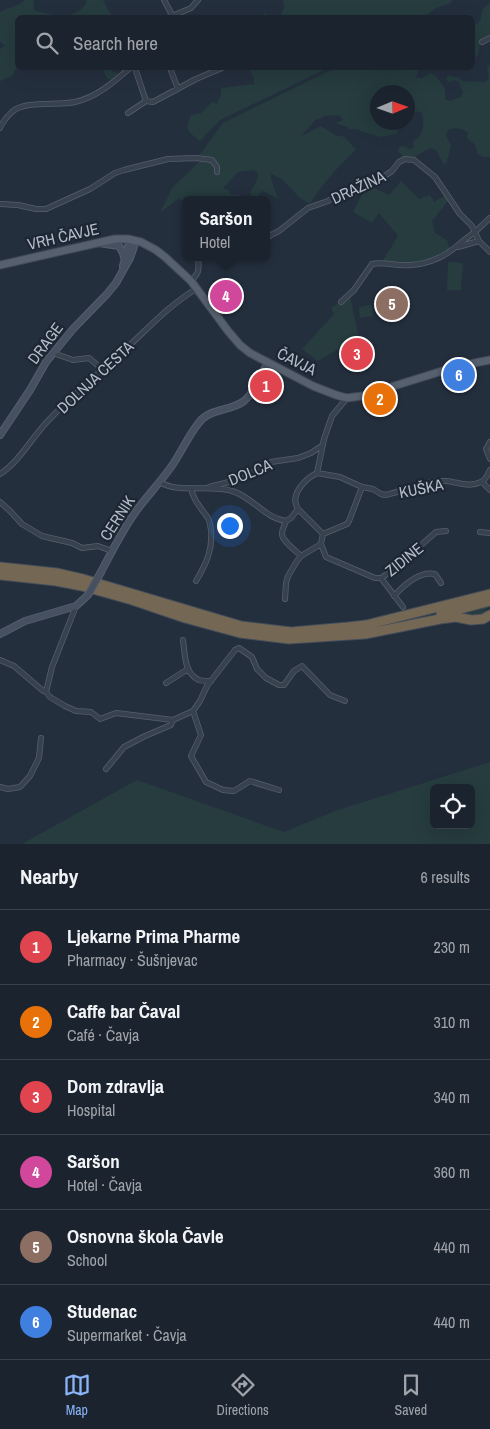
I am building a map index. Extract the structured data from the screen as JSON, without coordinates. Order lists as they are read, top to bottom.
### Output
{
  "streets": {
    "main road": ["VRH ČAVJE", "ČAVJA"],
    "street": [
      "DRAŽINA",
      "DRAGE",
      "DOLNJA CESTA",
      "DOLCA",
      "KUŠKA",
      "CERNIK",
      "ZIDINE"
    ]
  },
  "crossings": [
    ["VRH ČAVJE", "DRAGE"],
    ["VRH ČAVJE", "ČAVJA"],
    ["DRAGE", "ČAVJA"],
    ["ČAVJA", "DOLNJA CESTA"],
    ["ČAVJA", "CERNIK"]
  ],
  "north": "right",
  "page": {
    "search": "Search here",
    "popup": ["Saršon", "Hotel"],
    "pins": [
      "4",
      "5",
      "3",
      "6",
      "1",
      "2"
    ],
    "heading": ["Nearby", "6 results"],
    "list": [
      {
        "mark": "1",
        "name": "Ljekarne Prima Pharme",
        "note": "Pharmacy · Šušnjevac",
        "value": "230 m"
      },
      {
        "mark": "2",
        "name": "Caffe bar Čaval",
        "note": "Café · Čavja",
        "value": "310 m"
      },
      {
        "mark": "3",
        "name": "Dom zdravlja",
        "note": "Hospital",
        "value": "340 m"
      },
      {
        "mark": "4",
        "name": "Saršon",
        "note": "Hotel · Čavja",
        "value": "360 m"
      },
      {
        "mark": "5",
        "name": "Osnovna škola Čavle",
        "note": "School",
        "value": "440 m"
      },
      {
        "mark": "6",
        "name": "Studenac",
        "note": "Supermarket · Čavja",
        "value": "440 m"
      }
    ],
    "nav": ["Map", "Directions", "Saved"]
  }
}
